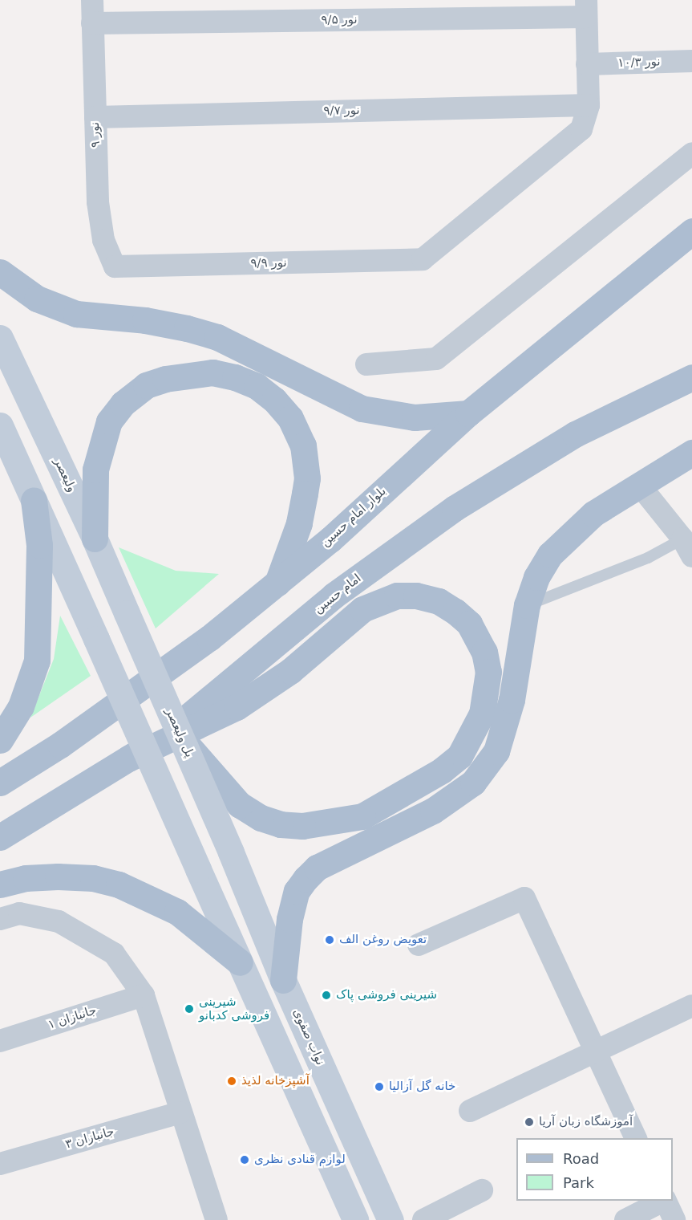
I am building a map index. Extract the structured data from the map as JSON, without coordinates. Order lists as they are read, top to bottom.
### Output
{
  "streets": {
    "main road": [
      "ولیعصر",
      "بلوار امام حسین",
      "امام حسین",
      "پل ولیعصر",
      "نواب صفوی"
    ],
    "street": [
      "نور ۹/۵",
      "نور ۱۰/۳",
      "نور ۹/۷",
      "نور ۹",
      "نور ۹/۹",
      "جانبازان ۱",
      "جانبازان ۳"
    ]
  },
  "crossings": [
    ["نور ۹/۵", "نور ۹"],
    ["نور ۹/۷", "نور ۹"],
    ["نور ۹/۷", "نور ۹/۹"],
    ["نور ۹", "نور ۹/۹"],
    ["ولیعصر", "پل ولیعصر"],
    ["پل ولیعصر", "نواب صفوی"]
  ],
  "places": [
    "تعویض روغن الف",
    "شیرینی فروشی پاک",
    "شیرینی فروشی کدبانو",
    "آشپزخانه لذیذ",
    "خانه گل آزالیا",
    "آموزشگاه زبان آریا",
    "لوازم قنادی نظری"
  ],
  "legend": ["Road", "Park"]
}
